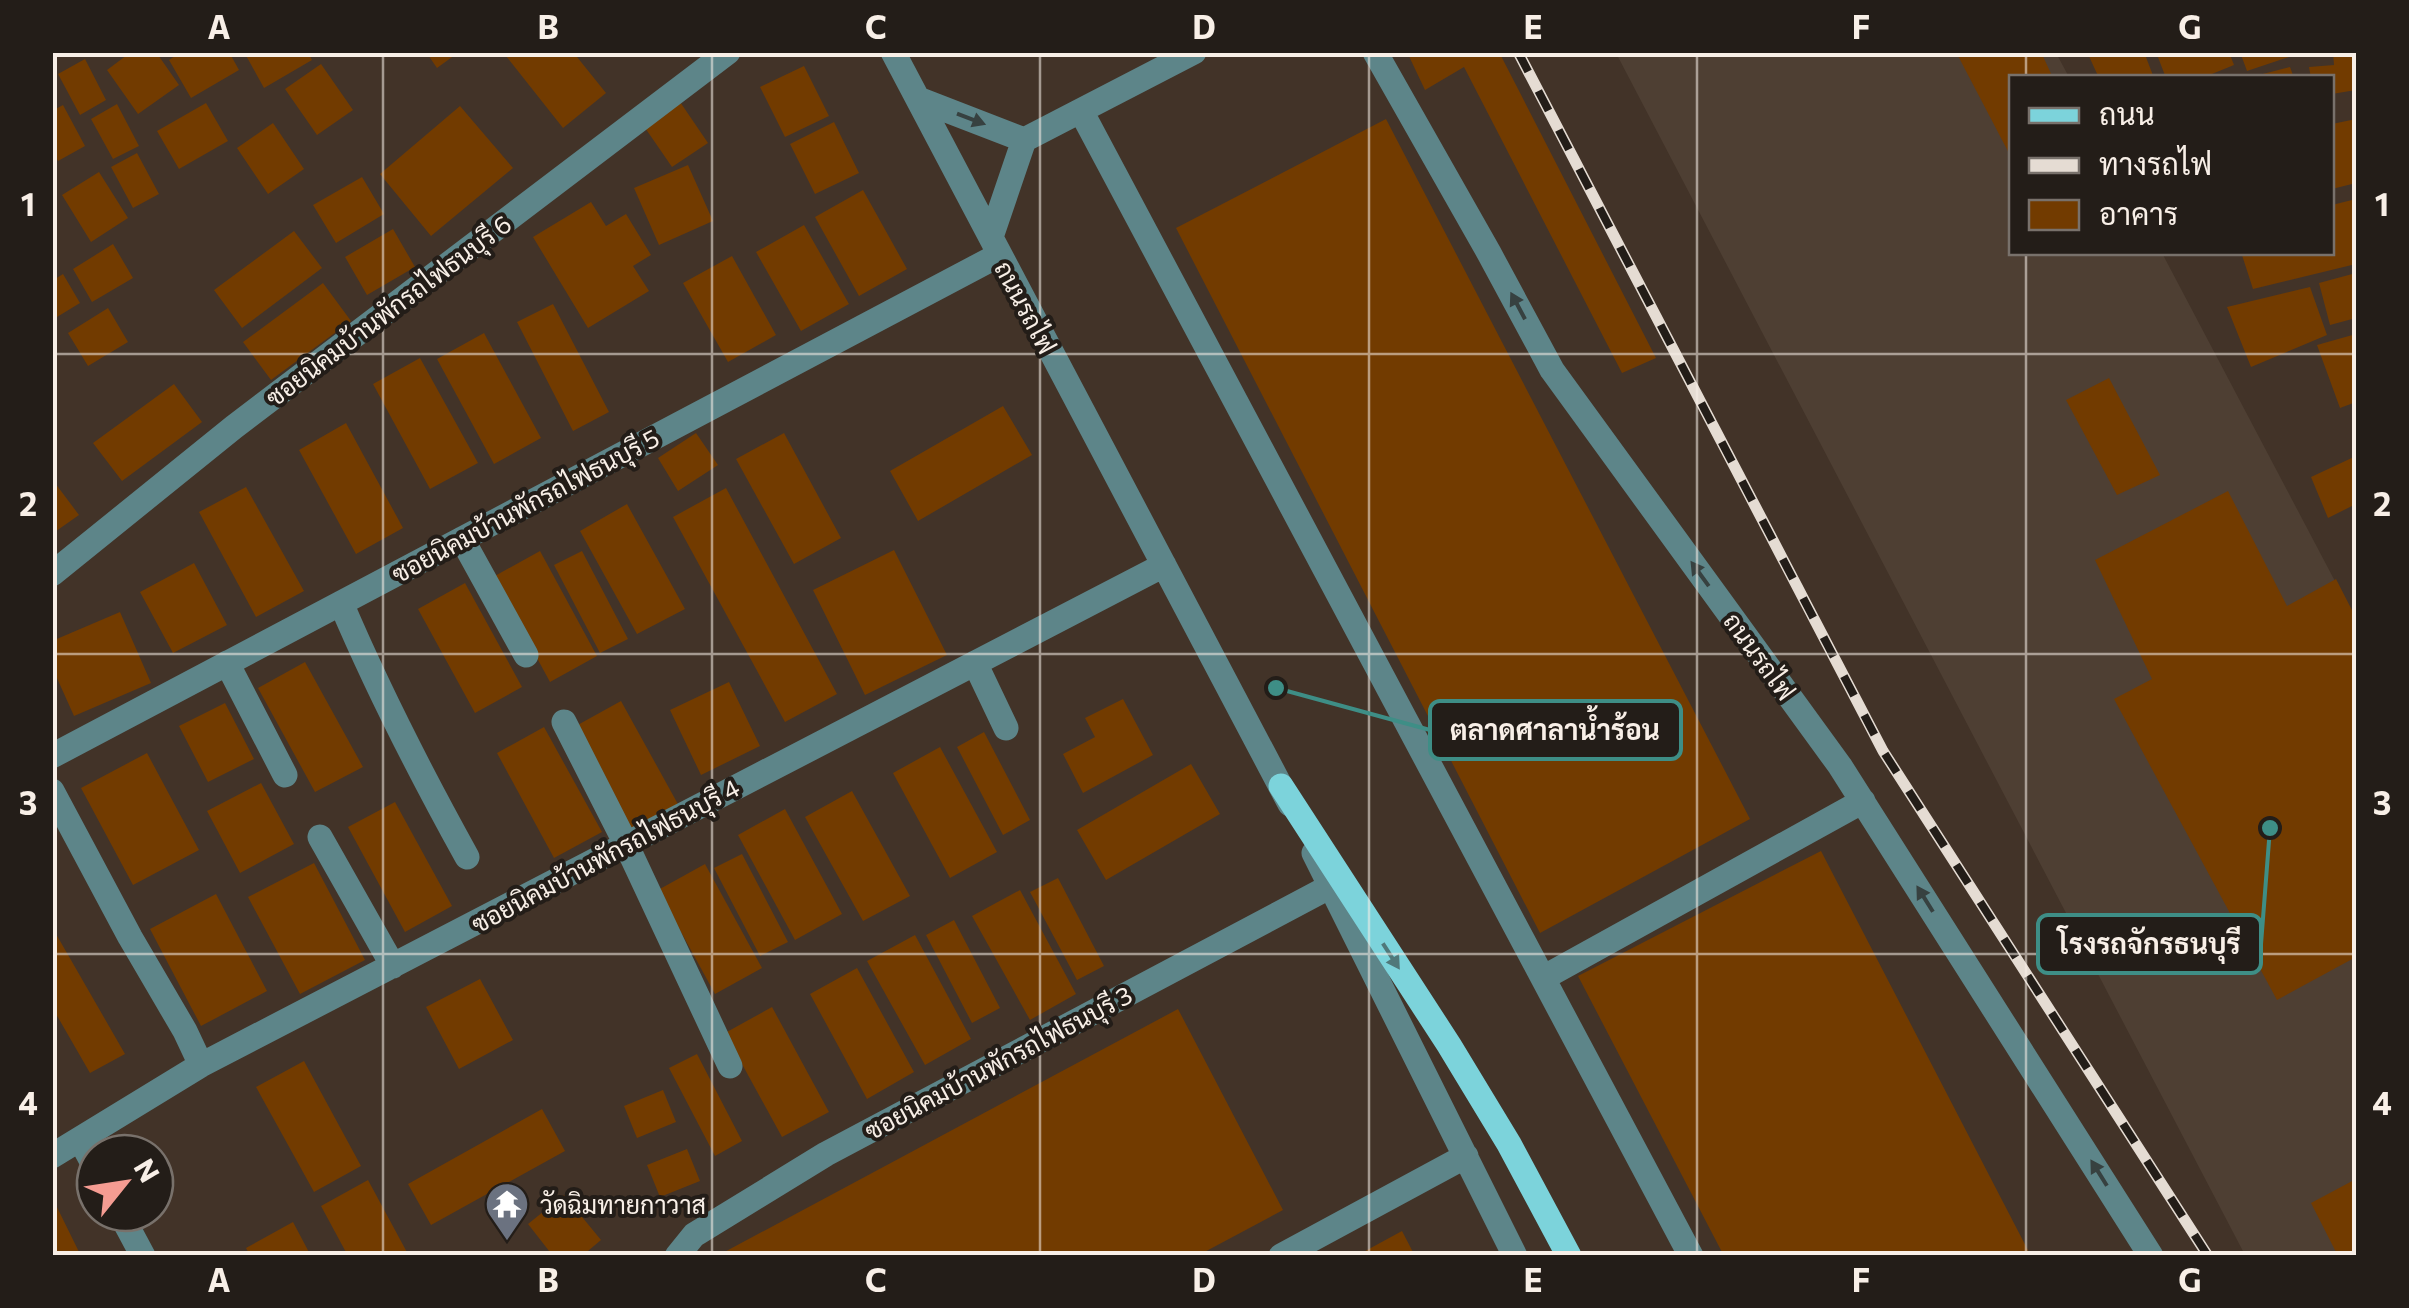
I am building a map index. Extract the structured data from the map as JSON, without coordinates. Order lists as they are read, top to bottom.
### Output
{
  "streets": {
    "street": [
      "ถนนรถไฟ",
      "ซอยนิคมบ้านพักรถไฟธนบุรี 6",
      "ซอยนิคมบ้านพักรถไฟธนบุรี 5",
      "ซอยนิคมบ้านพักรถไฟธนบุรี 4",
      "ซอยนิคมบ้านพักรถไฟธนบุรี 3"
    ]
  },
  "crossings": [
    ["ถนนรถไฟ", "ซอยนิคมบ้านพักรถไฟธนบุรี 5"],
    ["ถนนรถไฟ", "ซอยนิคมบ้านพักรถไฟธนบุรี 4"],
    ["ถนนรถไฟ", "ซอยนิคมบ้านพักรถไฟธนบุรี 3"]
  ],
  "one_way": ["ถนนรถไฟ"],
  "places": {
    "other": ["ตลาดศาลาน้ำร้อน", "โรงรถจักรธนบุรี"],
    "temple": ["วัดฉิมทายกาวาส"]
  },
  "legend": ["ถนน", "ทางรถไฟ", "อาคาร"],
  "north": "top right",
  "grid": {
    "columns": [
      "A",
      "B",
      "C",
      "D",
      "E",
      "F",
      "G"
    ],
    "rows": [
      "1",
      "2",
      "3",
      "4"
    ]
  }
}
